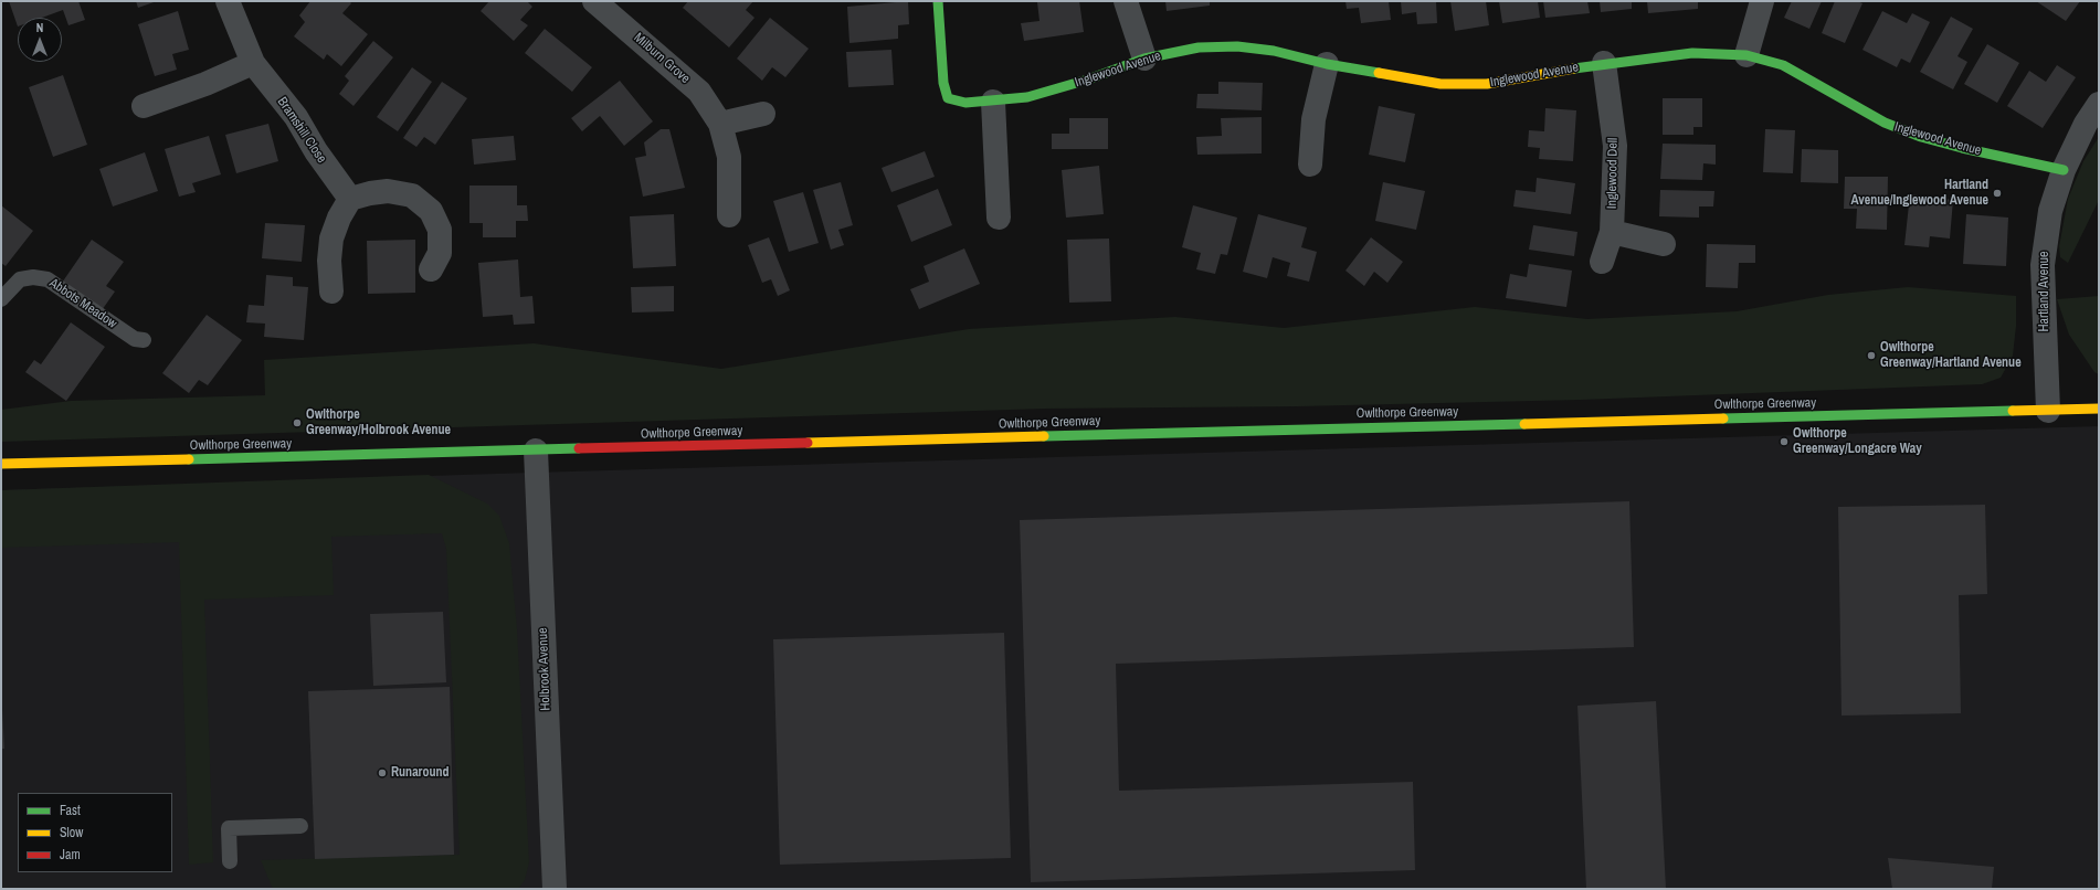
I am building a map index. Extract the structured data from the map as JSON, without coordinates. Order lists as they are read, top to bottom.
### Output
{
  "streets": {
    "street": [
      "Milburn Grove",
      "Inglewood Avenue",
      "Bramshill Close",
      "Inglewood Dell",
      "Hartland Avenue",
      "Owlthorpe Greenway",
      "Holbrook Avenue"
    ],
    "lane": ["Abbots Meadow"]
  },
  "crossings": [
    ["Inglewood Avenue", "Inglewood Dell"],
    ["Inglewood Avenue", "Hartland Avenue"],
    ["Hartland Avenue", "Owlthorpe Greenway"],
    ["Owlthorpe Greenway", "Holbrook Avenue"]
  ],
  "places": [
    "Hartland Avenue/Inglewood Avenue",
    "Owlthorpe Greenway/Hartland Avenue",
    "Owlthorpe Greenway/Holbrook Avenue",
    "Owlthorpe Greenway/Longacre Way",
    "Runaround"
  ],
  "legend": ["Fast", "Slow", "Jam"],
  "north": "top"
}
